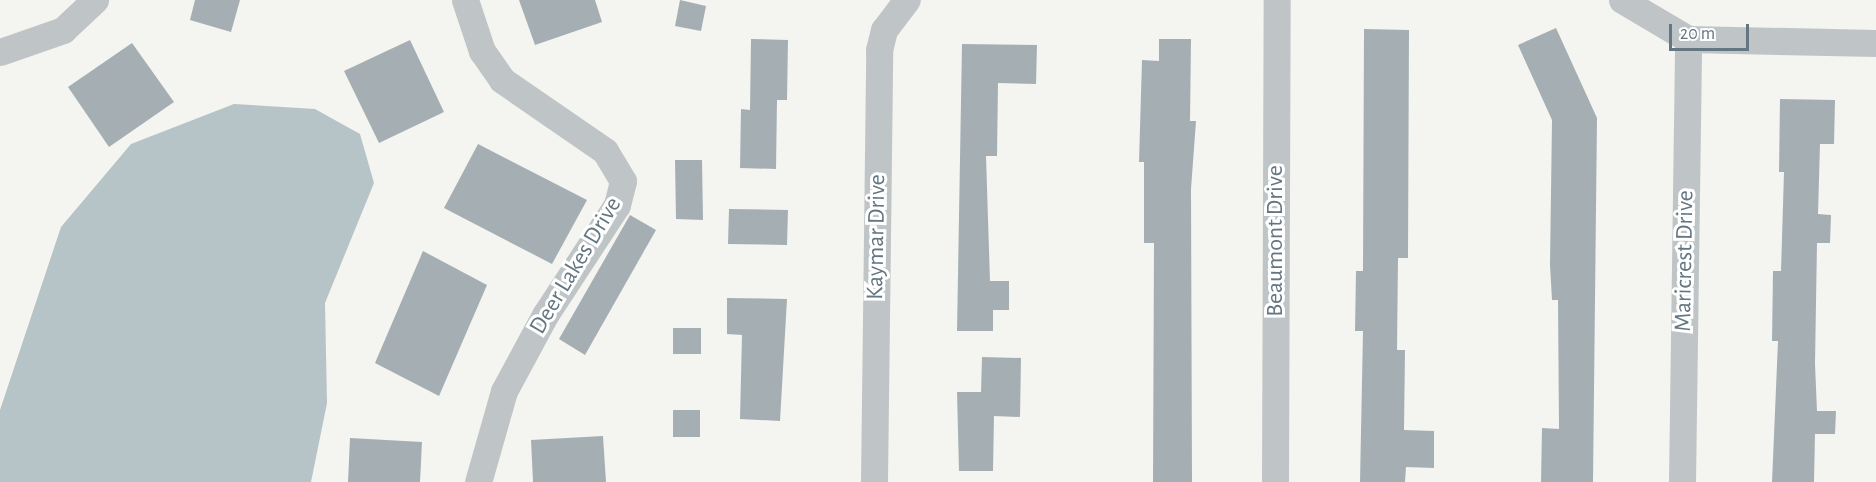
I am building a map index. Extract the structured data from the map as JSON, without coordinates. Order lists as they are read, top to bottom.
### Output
{
  "streets": {
    "street": [
      "Kaymar Drive",
      "Beaumont Drive",
      "Maricrest Drive",
      "Deer Lakes Drive"
    ]
  },
  "scale_bar": "20 m"
}
